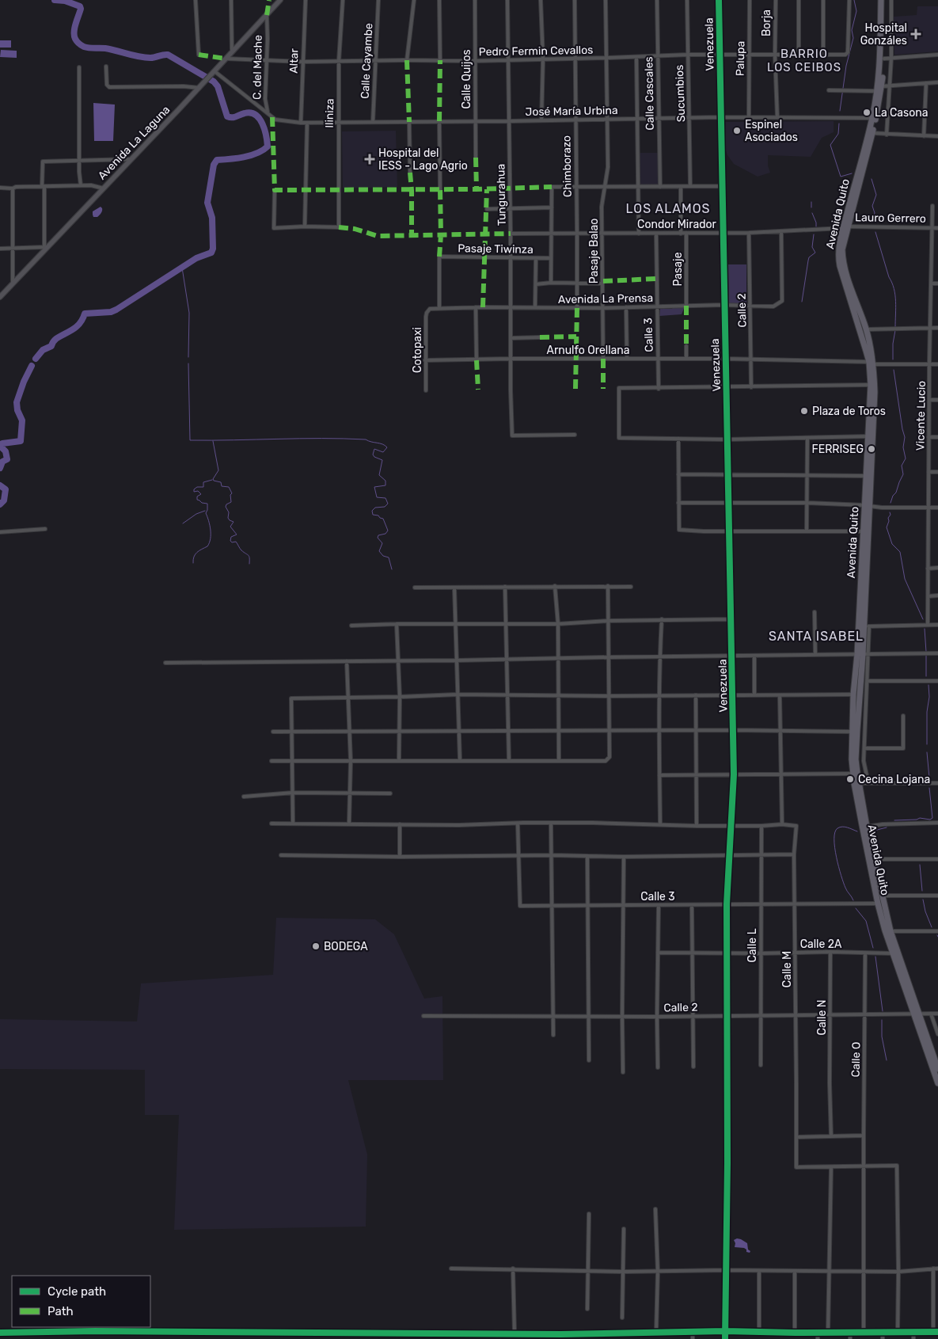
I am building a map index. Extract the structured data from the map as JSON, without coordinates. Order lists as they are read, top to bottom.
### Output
{
  "streets": {
    "highway": ["Avenida Quito"],
    "street": [
      "Borja",
      "Venezuela",
      "Pedro Fermin Cevallos",
      "Palupa",
      "Altar",
      "Calle Cayambe",
      "C. del Mache",
      "Calle Quijos",
      "Calle Cascales",
      "Sucumbios",
      "José María Urbina",
      "Iliniza",
      "Avenida La Laguna",
      "Chimborazo",
      "Tungurahua",
      "Lauro Gerrero",
      "Condor Mirador",
      "Pasaje Tiwinza",
      "Pasaje Balao",
      "Pasaje",
      "Avenida La Prensa",
      "Calle 2",
      "Calle 3",
      "Cotopaxi",
      "Arnulfo Orellana",
      "Vicente Lucio",
      "Calle 2A",
      "Calle L",
      "Calle M",
      "Calle N",
      "Calle O"
    ]
  },
  "crossings": [
    ["Borja", "Pedro Fermin Cevallos"],
    ["Borja", "José María Urbina"],
    ["Venezuela", "Pedro Fermin Cevallos"],
    ["Venezuela", "José María Urbina"],
    ["Venezuela", "Condor Mirador"],
    ["Venezuela", "Avenida La Prensa"],
    ["Venezuela", "Arnulfo Orellana"],
    ["Pedro Fermin Cevallos", "Palupa"],
    ["Pedro Fermin Cevallos", "Altar"],
    ["Pedro Fermin Cevallos", "Calle Cayambe"],
    ["Pedro Fermin Cevallos", "C. del Mache"],
    ["Pedro Fermin Cevallos", "Calle Quijos"],
    ["Pedro Fermin Cevallos", "Calle Cascales"],
    ["Pedro Fermin Cevallos", "Sucumbios"],
    ["Pedro Fermin Cevallos", "Iliniza"],
    ["Pedro Fermin Cevallos", "Avenida La Laguna"],
    ["Pedro Fermin Cevallos", "Chimborazo"],
    ["Pedro Fermin Cevallos", "Tungurahua"],
    ["Pedro Fermin Cevallos", "Pasaje Balao"],
    ["Palupa", "José María Urbina"],
    ["Altar", "José María Urbina"],
    ["Calle Cayambe", "José María Urbina"],
    ["C. del Mache", "José María Urbina"],
    ["C. del Mache", "Avenida La Laguna"],
    ["Calle Quijos", "José María Urbina"],
    ["Calle Cascales", "José María Urbina"],
    ["Sucumbios", "José María Urbina"],
    ["José María Urbina", "Iliniza"],
    ["José María Urbina", "Chimborazo"],
    ["José María Urbina", "Tungurahua"],
    ["José María Urbina", "Avenida Quito"],
    ["José María Urbina", "Pasaje Balao"],
    ["Chimborazo", "Condor Mirador"],
    ["Chimborazo", "Avenida La Prensa"],
    ["Tungurahua", "Condor Mirador"],
    ["Tungurahua", "Pasaje Tiwinza"],
    ["Tungurahua", "Avenida La Prensa"],
    ["Tungurahua", "Arnulfo Orellana"],
    ["Avenida Quito", "Lauro Gerrero"],
    ["Avenida Quito", "Condor Mirador"],
    ["Avenida Quito", "Calle 2"],
    ["Avenida Quito", "Calle 3"],
    ["Avenida Quito", "Arnulfo Orellana"],
    ["Avenida Quito", "Calle 2A"],
    ["Lauro Gerrero", "Condor Mirador"],
    ["Lauro Gerrero", "Vicente Lucio"],
    ["Condor Mirador", "Pasaje Balao"],
    ["Condor Mirador", "Pasaje"],
    ["Condor Mirador", "Avenida La Prensa"],
    ["Condor Mirador", "Calle 2"],
    ["Condor Mirador", "Calle 3"],
    ["Pasaje Tiwinza", "Avenida La Prensa"],
    ["Pasaje Balao", "Avenida La Prensa"],
    ["Pasaje Balao", "Arnulfo Orellana"],
    ["Pasaje", "Avenida La Prensa"],
    ["Avenida La Prensa", "Calle 2"],
    ["Avenida La Prensa", "Calle 3"],
    ["Avenida La Prensa", "Cotopaxi"],
    ["Calle 2", "Arnulfo Orellana"],
    ["Calle 2", "Calle L"],
    ["Calle 2", "Calle M"],
    ["Calle 2", "Calle N"],
    ["Calle 2", "Calle O"],
    ["Calle 3", "Arnulfo Orellana"],
    ["Calle 3", "Calle L"],
    ["Calle 3", "Calle M"],
    ["Cotopaxi", "Arnulfo Orellana"],
    ["Arnulfo Orellana", "Vicente Lucio"],
    ["Calle 2A", "Calle L"],
    ["Calle 2A", "Calle M"],
    ["Calle 2A", "Calle N"],
    ["Calle 2A", "Calle O"]
  ],
  "districts": ["BARRIO LOS CEIBOS", "LOS ALAMOS", "SANTA ISABEL"],
  "places": {
    "health": ["Hospital Gonzáles", "Hospital del IESS - Lago Agrio"],
    "other": [
      "La Casona",
      "Espinel Asociados",
      "Plaza de Toros",
      "FERRISEG",
      "Cecina Lojana",
      "BODEGA"
    ]
  },
  "legend": ["Cycle path", "Path"]
}
